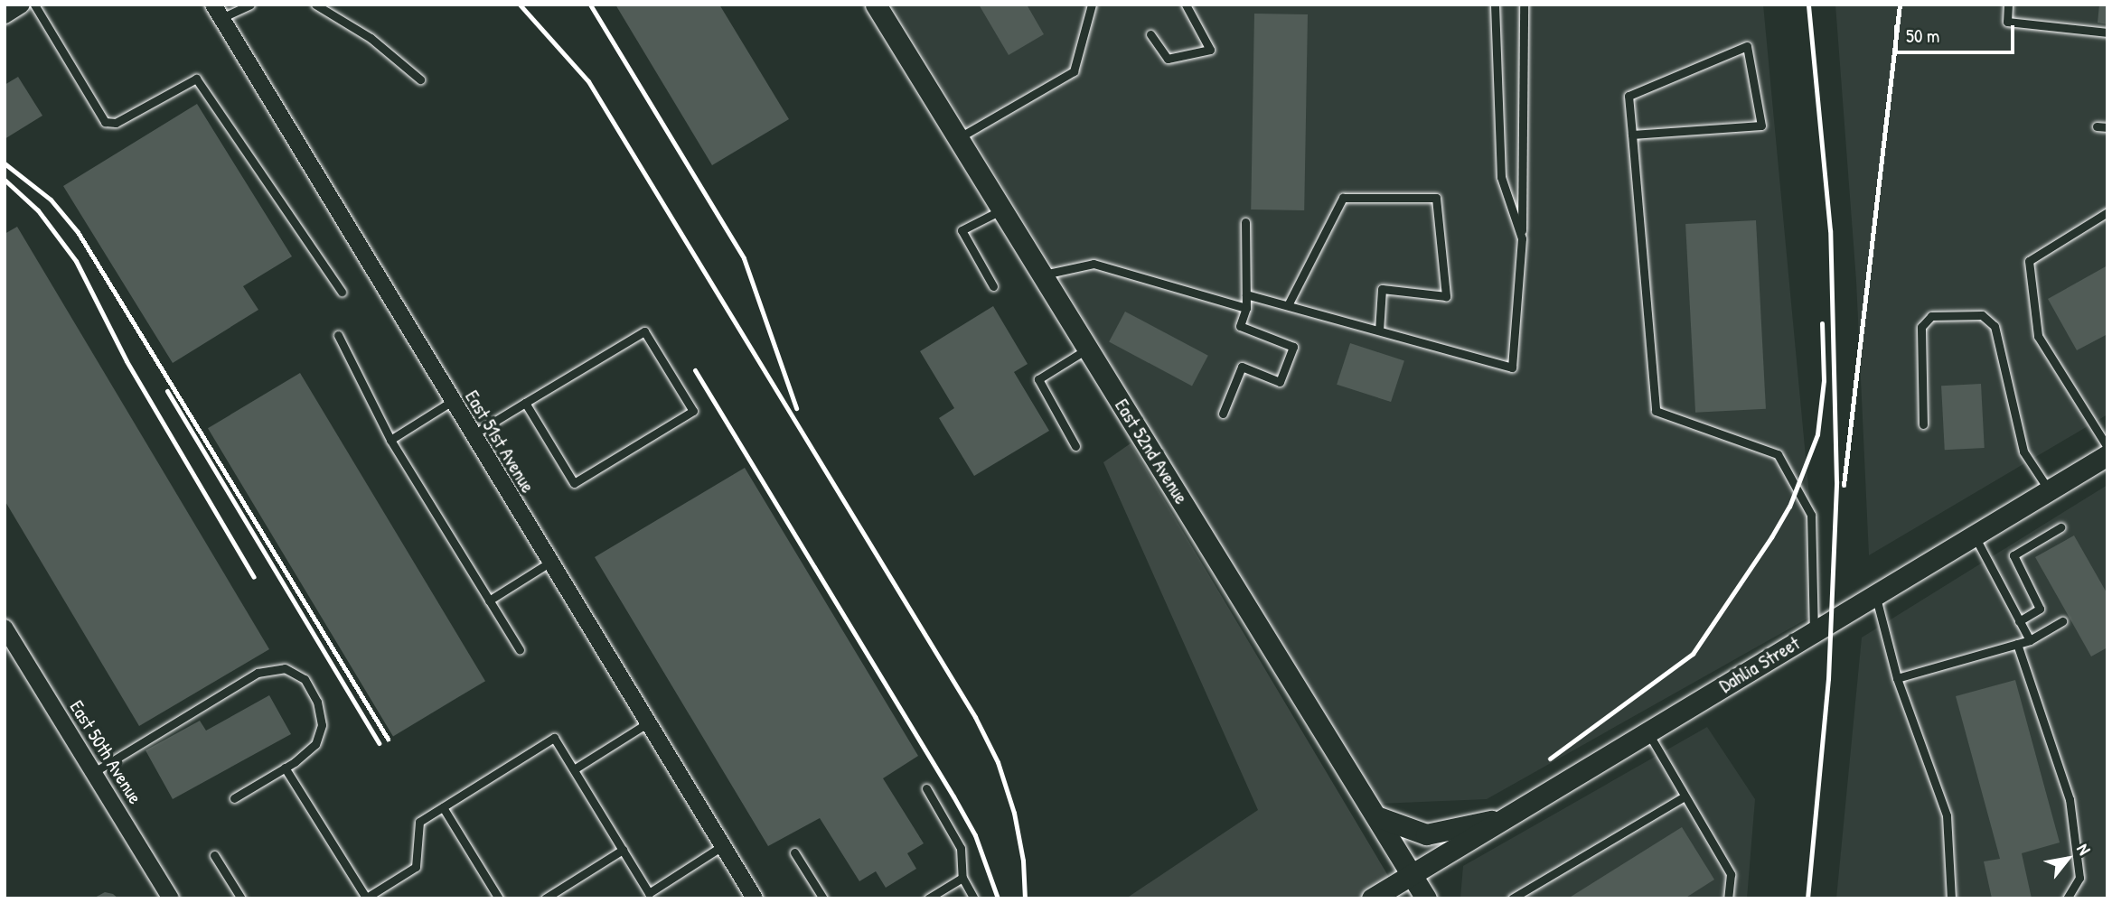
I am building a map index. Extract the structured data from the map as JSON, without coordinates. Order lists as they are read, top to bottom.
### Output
{
  "streets": {
    "street": [
      "East 51st Avenue",
      "East 52nd Avenue",
      "Dahlia Street",
      "East 50th Avenue"
    ]
  },
  "crossings": [
    ["East 52nd Avenue", "Dahlia Street"]
  ],
  "scale_bar": "50 m",
  "north": "top right"
}
